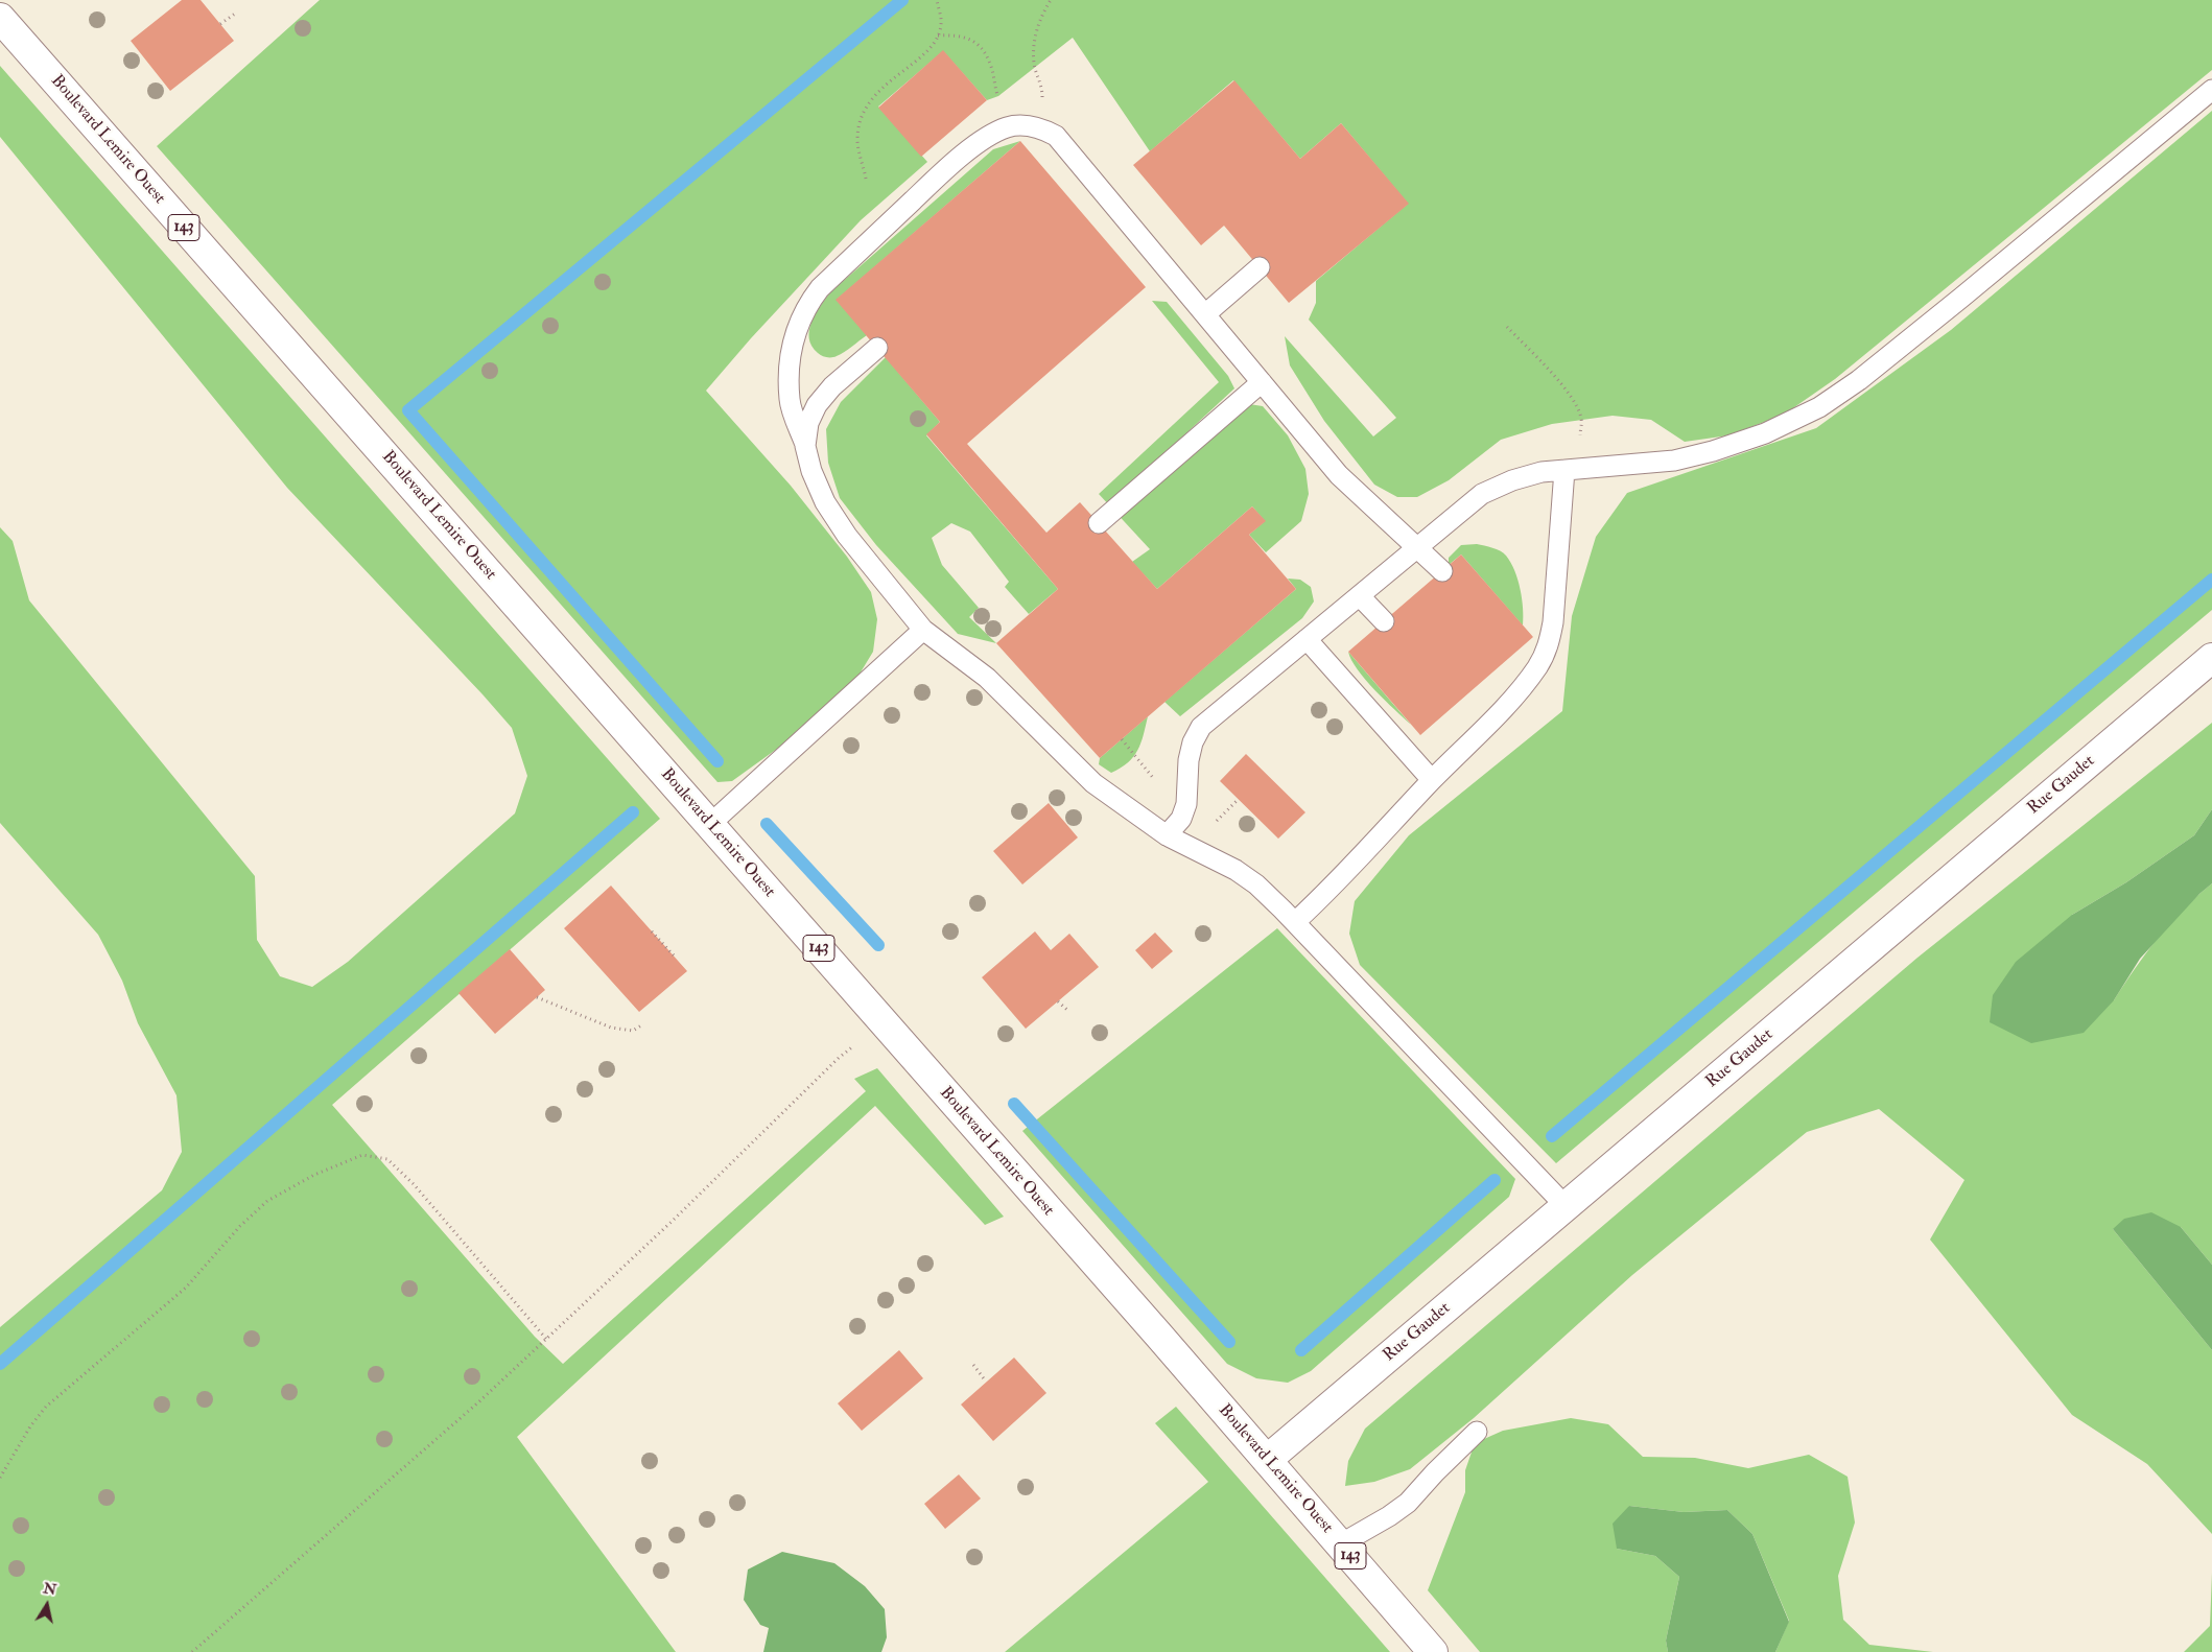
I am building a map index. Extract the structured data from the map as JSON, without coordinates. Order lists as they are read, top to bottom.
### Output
{
  "streets": {
    "main road": ["Boulevard Lemire Ouest", "143", "Rue Gaudet"]
  },
  "crossings": [
    ["Boulevard Lemire Ouest", "Rue Gaudet"]
  ],
  "north": "top"
}
